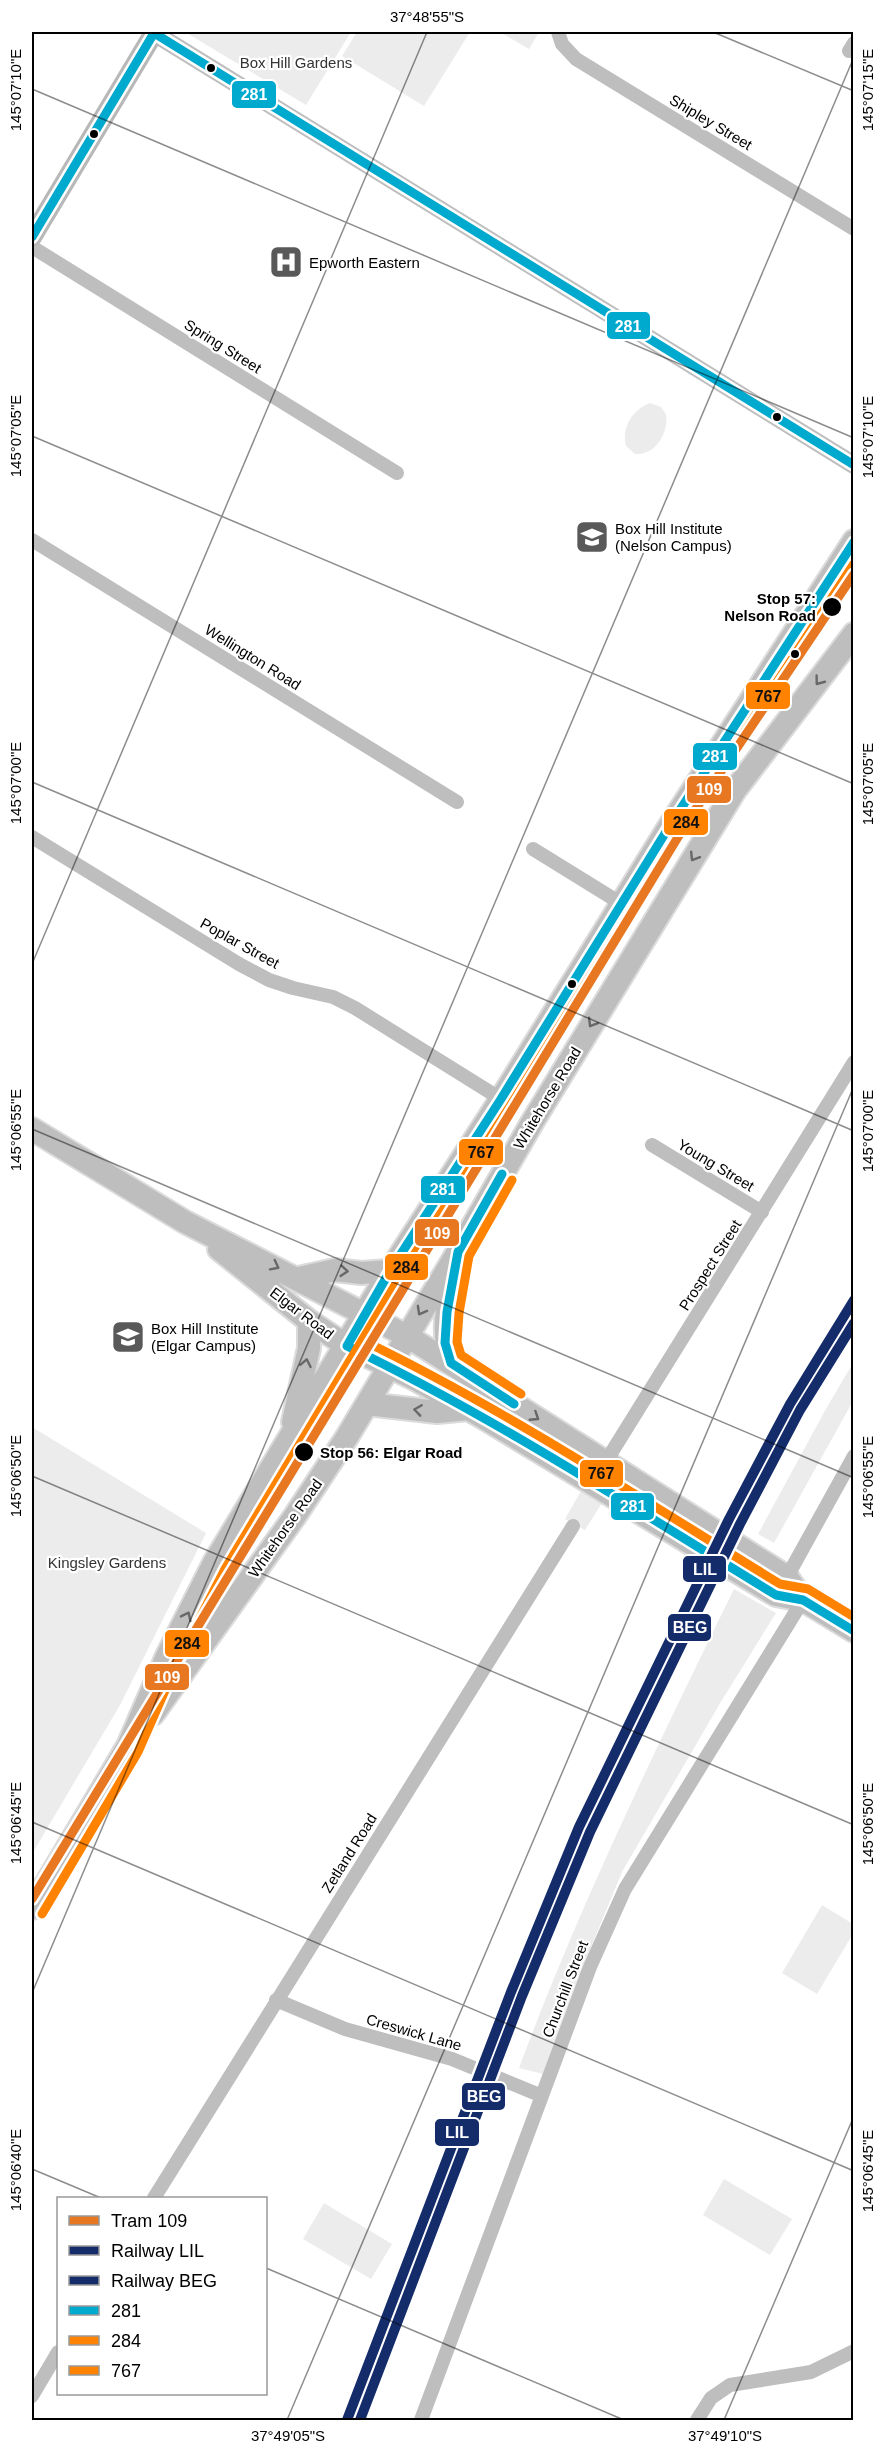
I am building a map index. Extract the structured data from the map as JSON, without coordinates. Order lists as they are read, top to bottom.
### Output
{
  "streets": {
    "main road": ["Whitehorse Road", "Elgar Road"],
    "street": [
      "Shipley Street",
      "Spring Street",
      "Wellington Road",
      "Poplar Street",
      "Young Street",
      "Prospect Street",
      "Zetland Road",
      "Churchill Street",
      "Creswick Lane"
    ]
  },
  "crossings": [
    ["Poplar Street", "Whitehorse Road"],
    ["Whitehorse Road", "Elgar Road"],
    ["Young Street", "Prospect Street"],
    ["Prospect Street", "Elgar Road"],
    ["Elgar Road", "Churchill Street"],
    ["Zetland Road", "Creswick Lane"],
    ["Churchill Street", "Creswick Lane"]
  ],
  "parks": ["Box Hill Gardens", "Kingsley Gardens"],
  "places": {
    "hospital": ["Epworth Eastern"],
    "school or university": ["Box Hill Institute (Nelson Campus)", "Box Hill Institute (Elgar Campus)"],
    "other": ["Stop 57: Nelson Road", "Stop 56: Elgar Road"]
  },
  "lines": [
    "transit line 281",
    "transit line 284",
    "transit line 767",
    "tram line 109",
    "rail line LIL",
    "rail line BEG"
  ],
  "legend": [
    "Tram 109",
    "Railway LIL",
    "Railway BEG",
    "281",
    "284",
    "767"
  ],
  "coordinates": [
    "37°48'55\"S",
    "145°07'10\"E",
    "145°07'15\"E",
    "145°07'05\"E",
    "145°07'00\"E",
    "145°06'55\"E",
    "145°06'50\"E",
    "145°06'45\"E",
    "145°06'40\"E",
    "37°49'05\"S",
    "37°49'10\"S"
  ]
}
